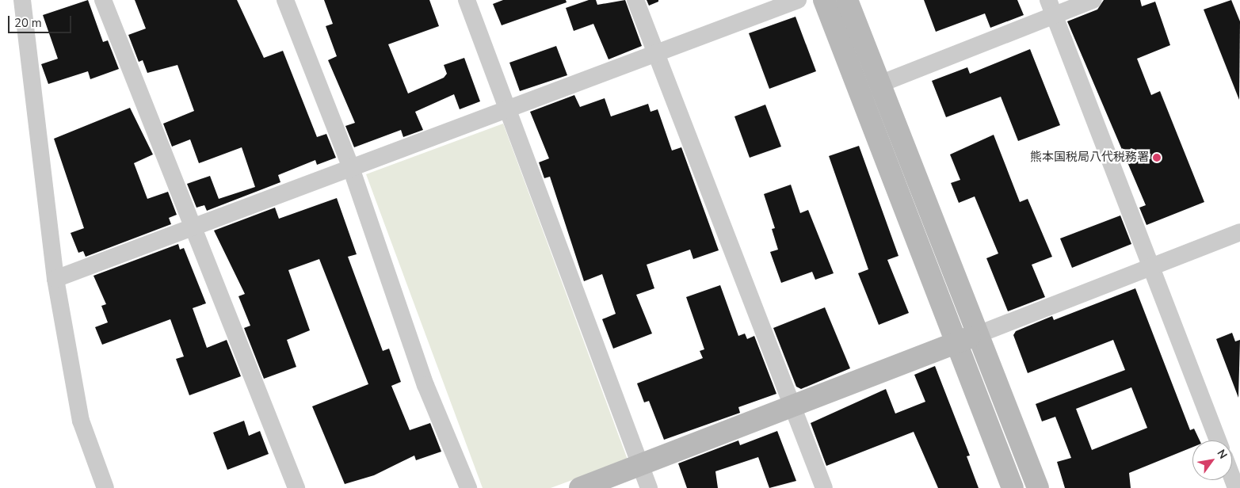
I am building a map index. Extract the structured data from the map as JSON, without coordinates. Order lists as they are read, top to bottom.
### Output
{
  "places": ["熊本国税局八代税務署"],
  "scale_bar": "20 m",
  "north": "top right"
}
